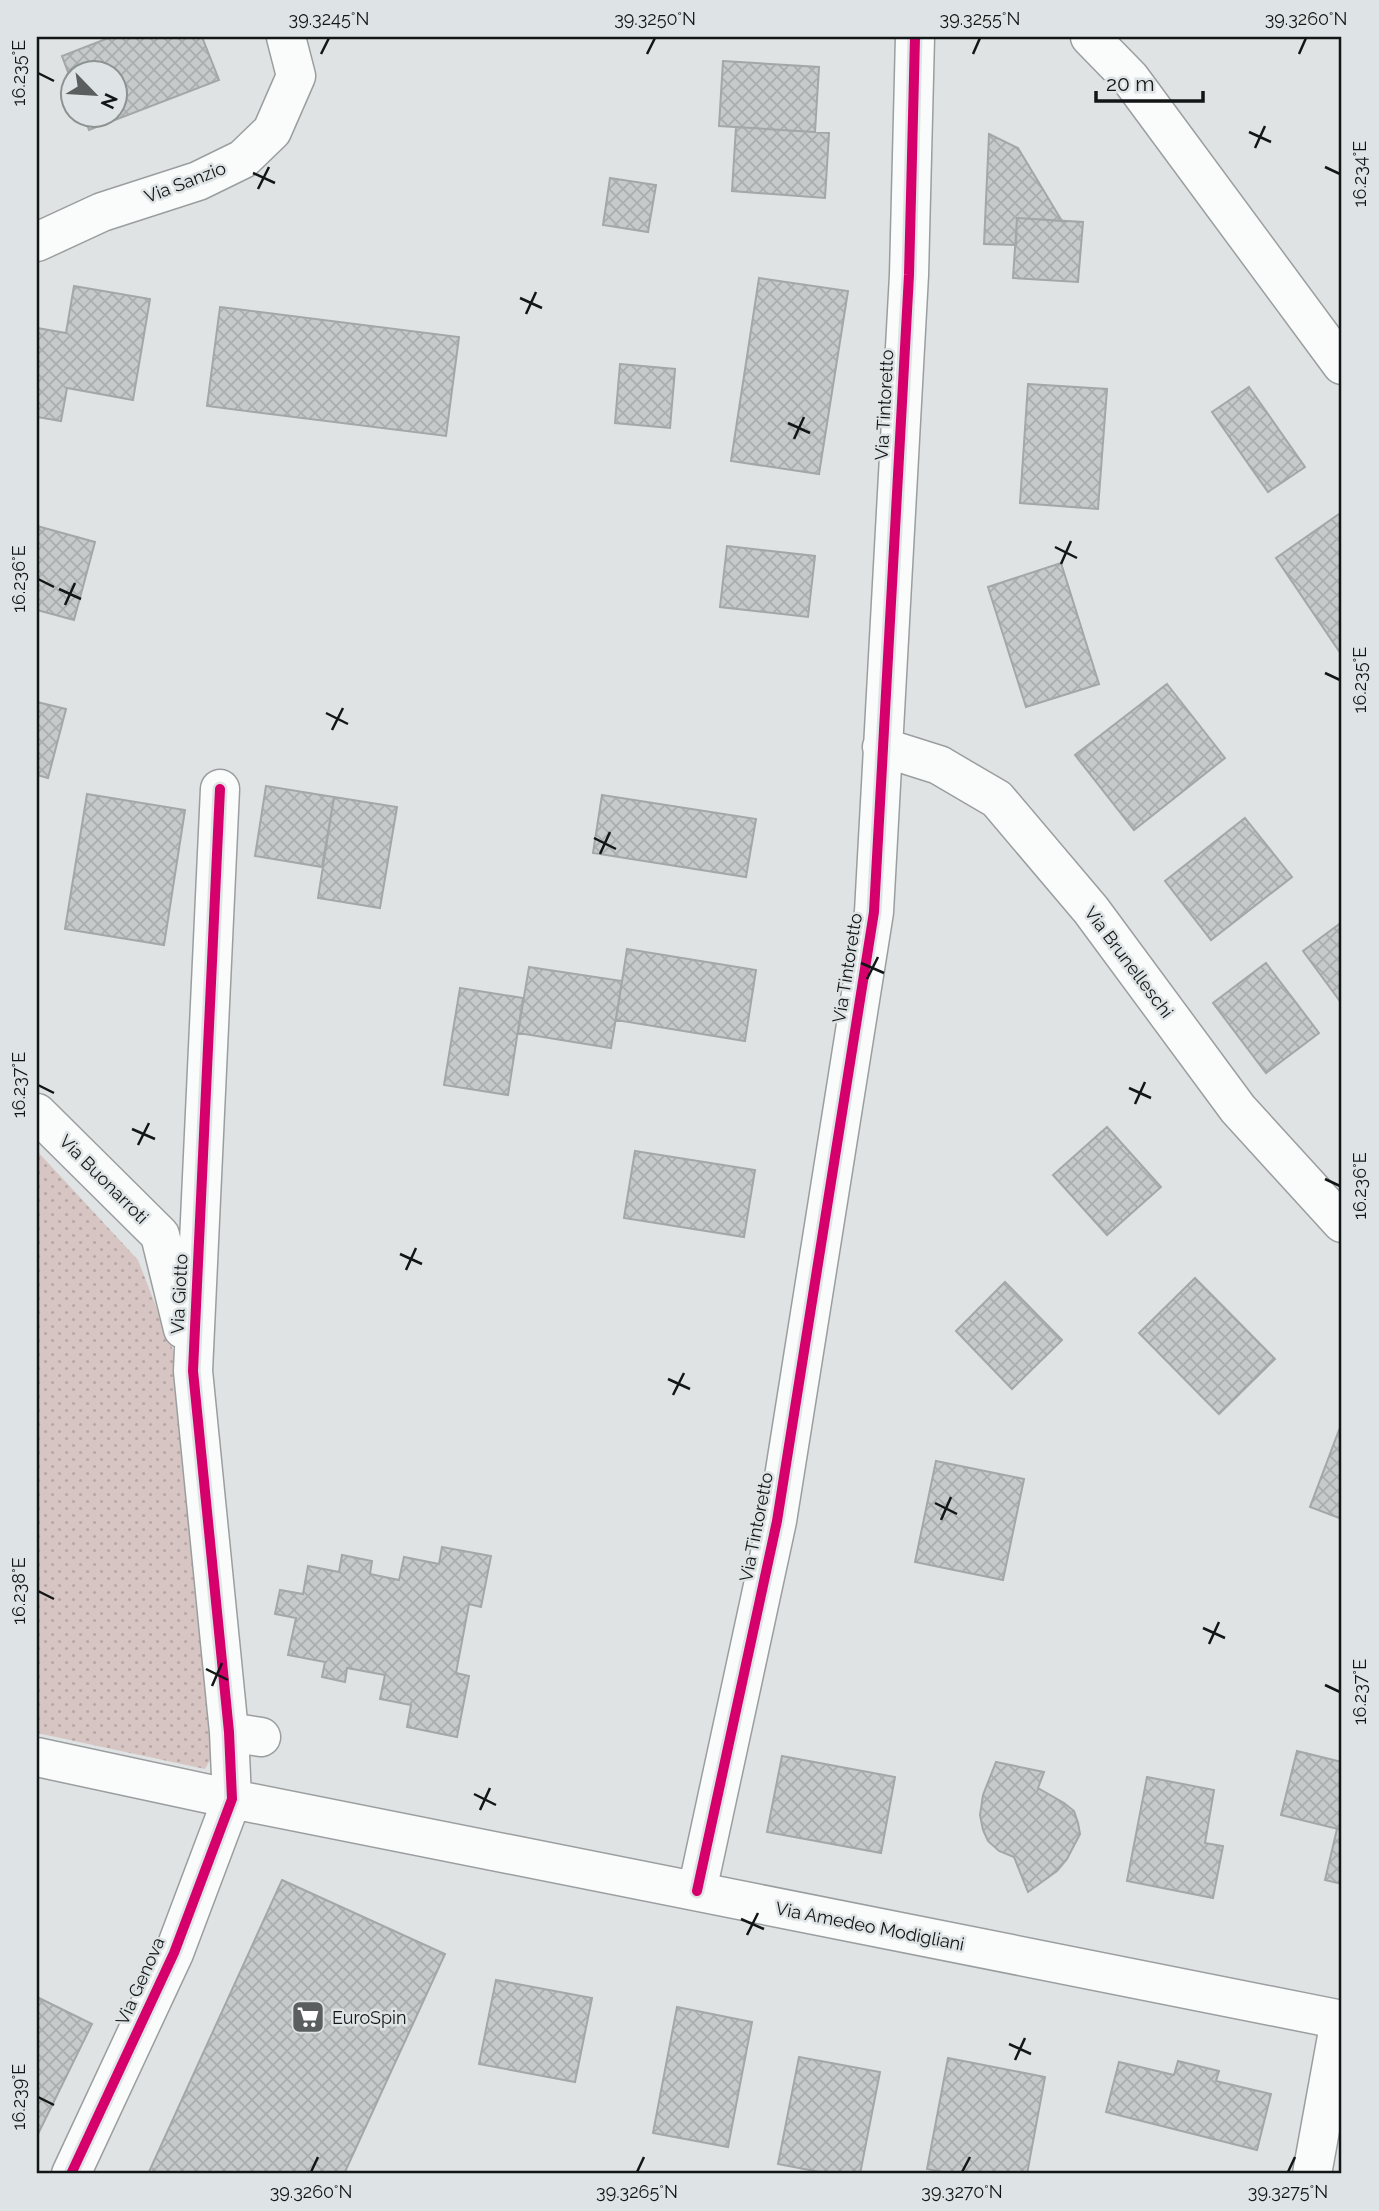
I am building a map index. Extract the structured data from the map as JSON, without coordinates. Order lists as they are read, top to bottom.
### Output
{
  "streets": {
    "street": [
      "Via Sanzio",
      "Via Tintoretto",
      "Via Brunelleschi",
      "Via Buonarroti",
      "Via Giotto",
      "Via Amedeo Modigliani",
      "Via Genova"
    ]
  },
  "crossings": [
    ["Via Tintoretto", "Via Brunelleschi"],
    ["Via Tintoretto", "Via Amedeo Modigliani"],
    ["Via Buonarroti", "Via Giotto"],
    ["Via Giotto", "Via Amedeo Modigliani"],
    ["Via Giotto", "Via Genova"],
    ["Via Amedeo Modigliani", "Via Genova"]
  ],
  "places": {
    "supermarket": ["EuroSpin"]
  },
  "scale_bar": "20 m",
  "north": "bottom right",
  "coordinates": [
    "39.3245°N",
    "39.3250°N",
    "39.3255°N",
    "39.3260°N",
    "16.235°E",
    "16.234°E",
    "16.236°E",
    "16.237°E",
    "16.238°E",
    "16.239°E",
    "39.3265°N",
    "39.3270°N",
    "39.3275°N"
  ]
}
